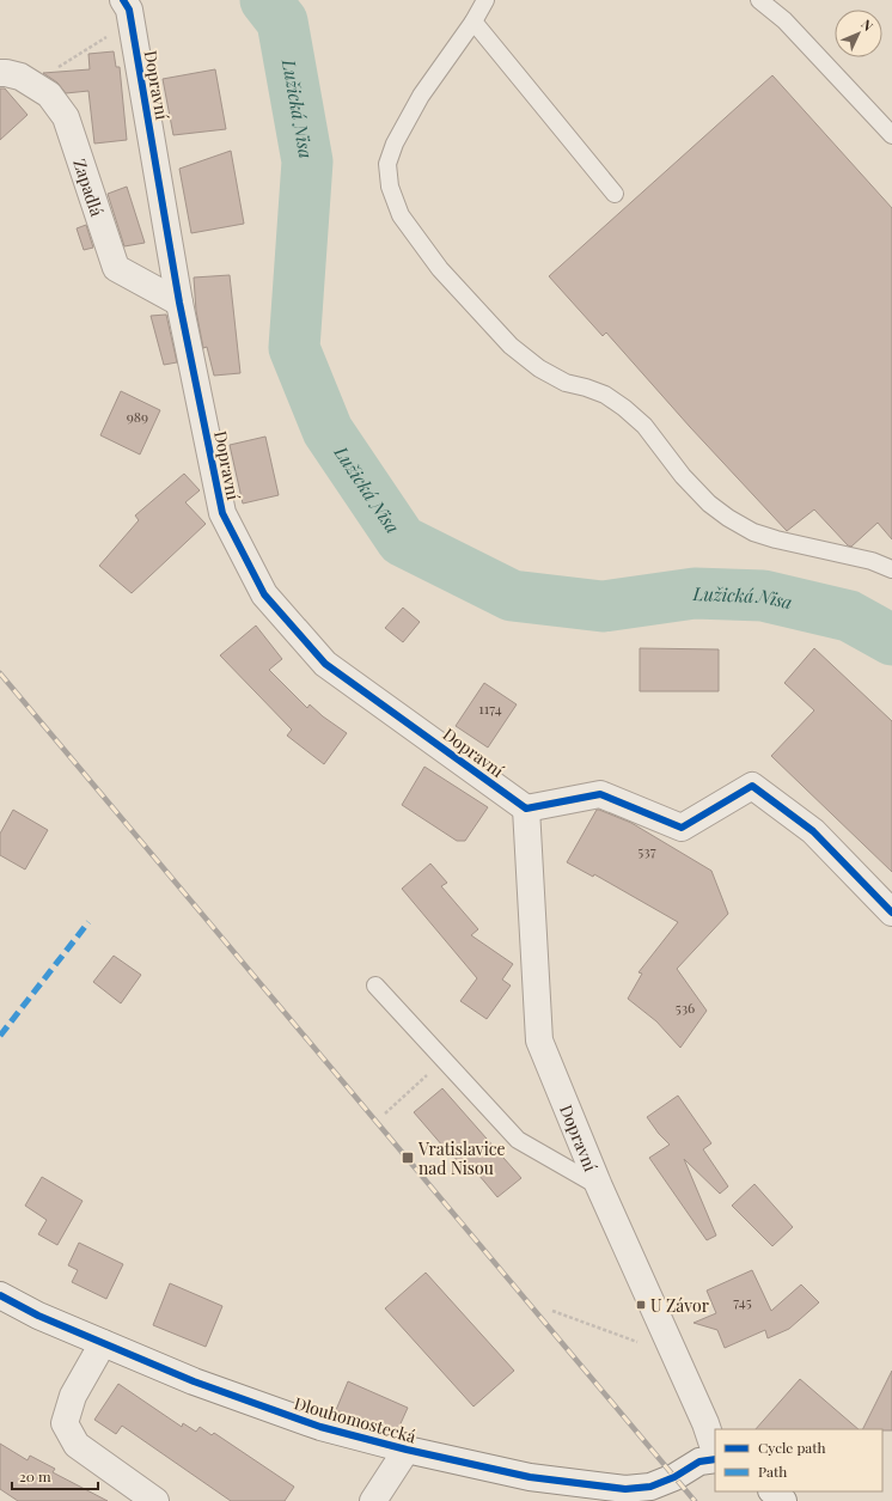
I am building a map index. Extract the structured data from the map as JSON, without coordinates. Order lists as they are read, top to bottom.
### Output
{
  "streets": {
    "street": ["Dopravní", "Zapadlá", "Dlouhomostecká"]
  },
  "crossings": [
    ["Dopravní", "Zapadlá"]
  ],
  "water": ["Lužická Nisa"],
  "places": {
    "transit": ["Vratislavice nad Nisou", "U Závor"]
  },
  "house_numbers": [
    "989",
    "1174",
    "537",
    "536",
    "745"
  ],
  "legend": ["Cycle path", "Path"],
  "scale_bar": "20 m",
  "north": "top right"
}
